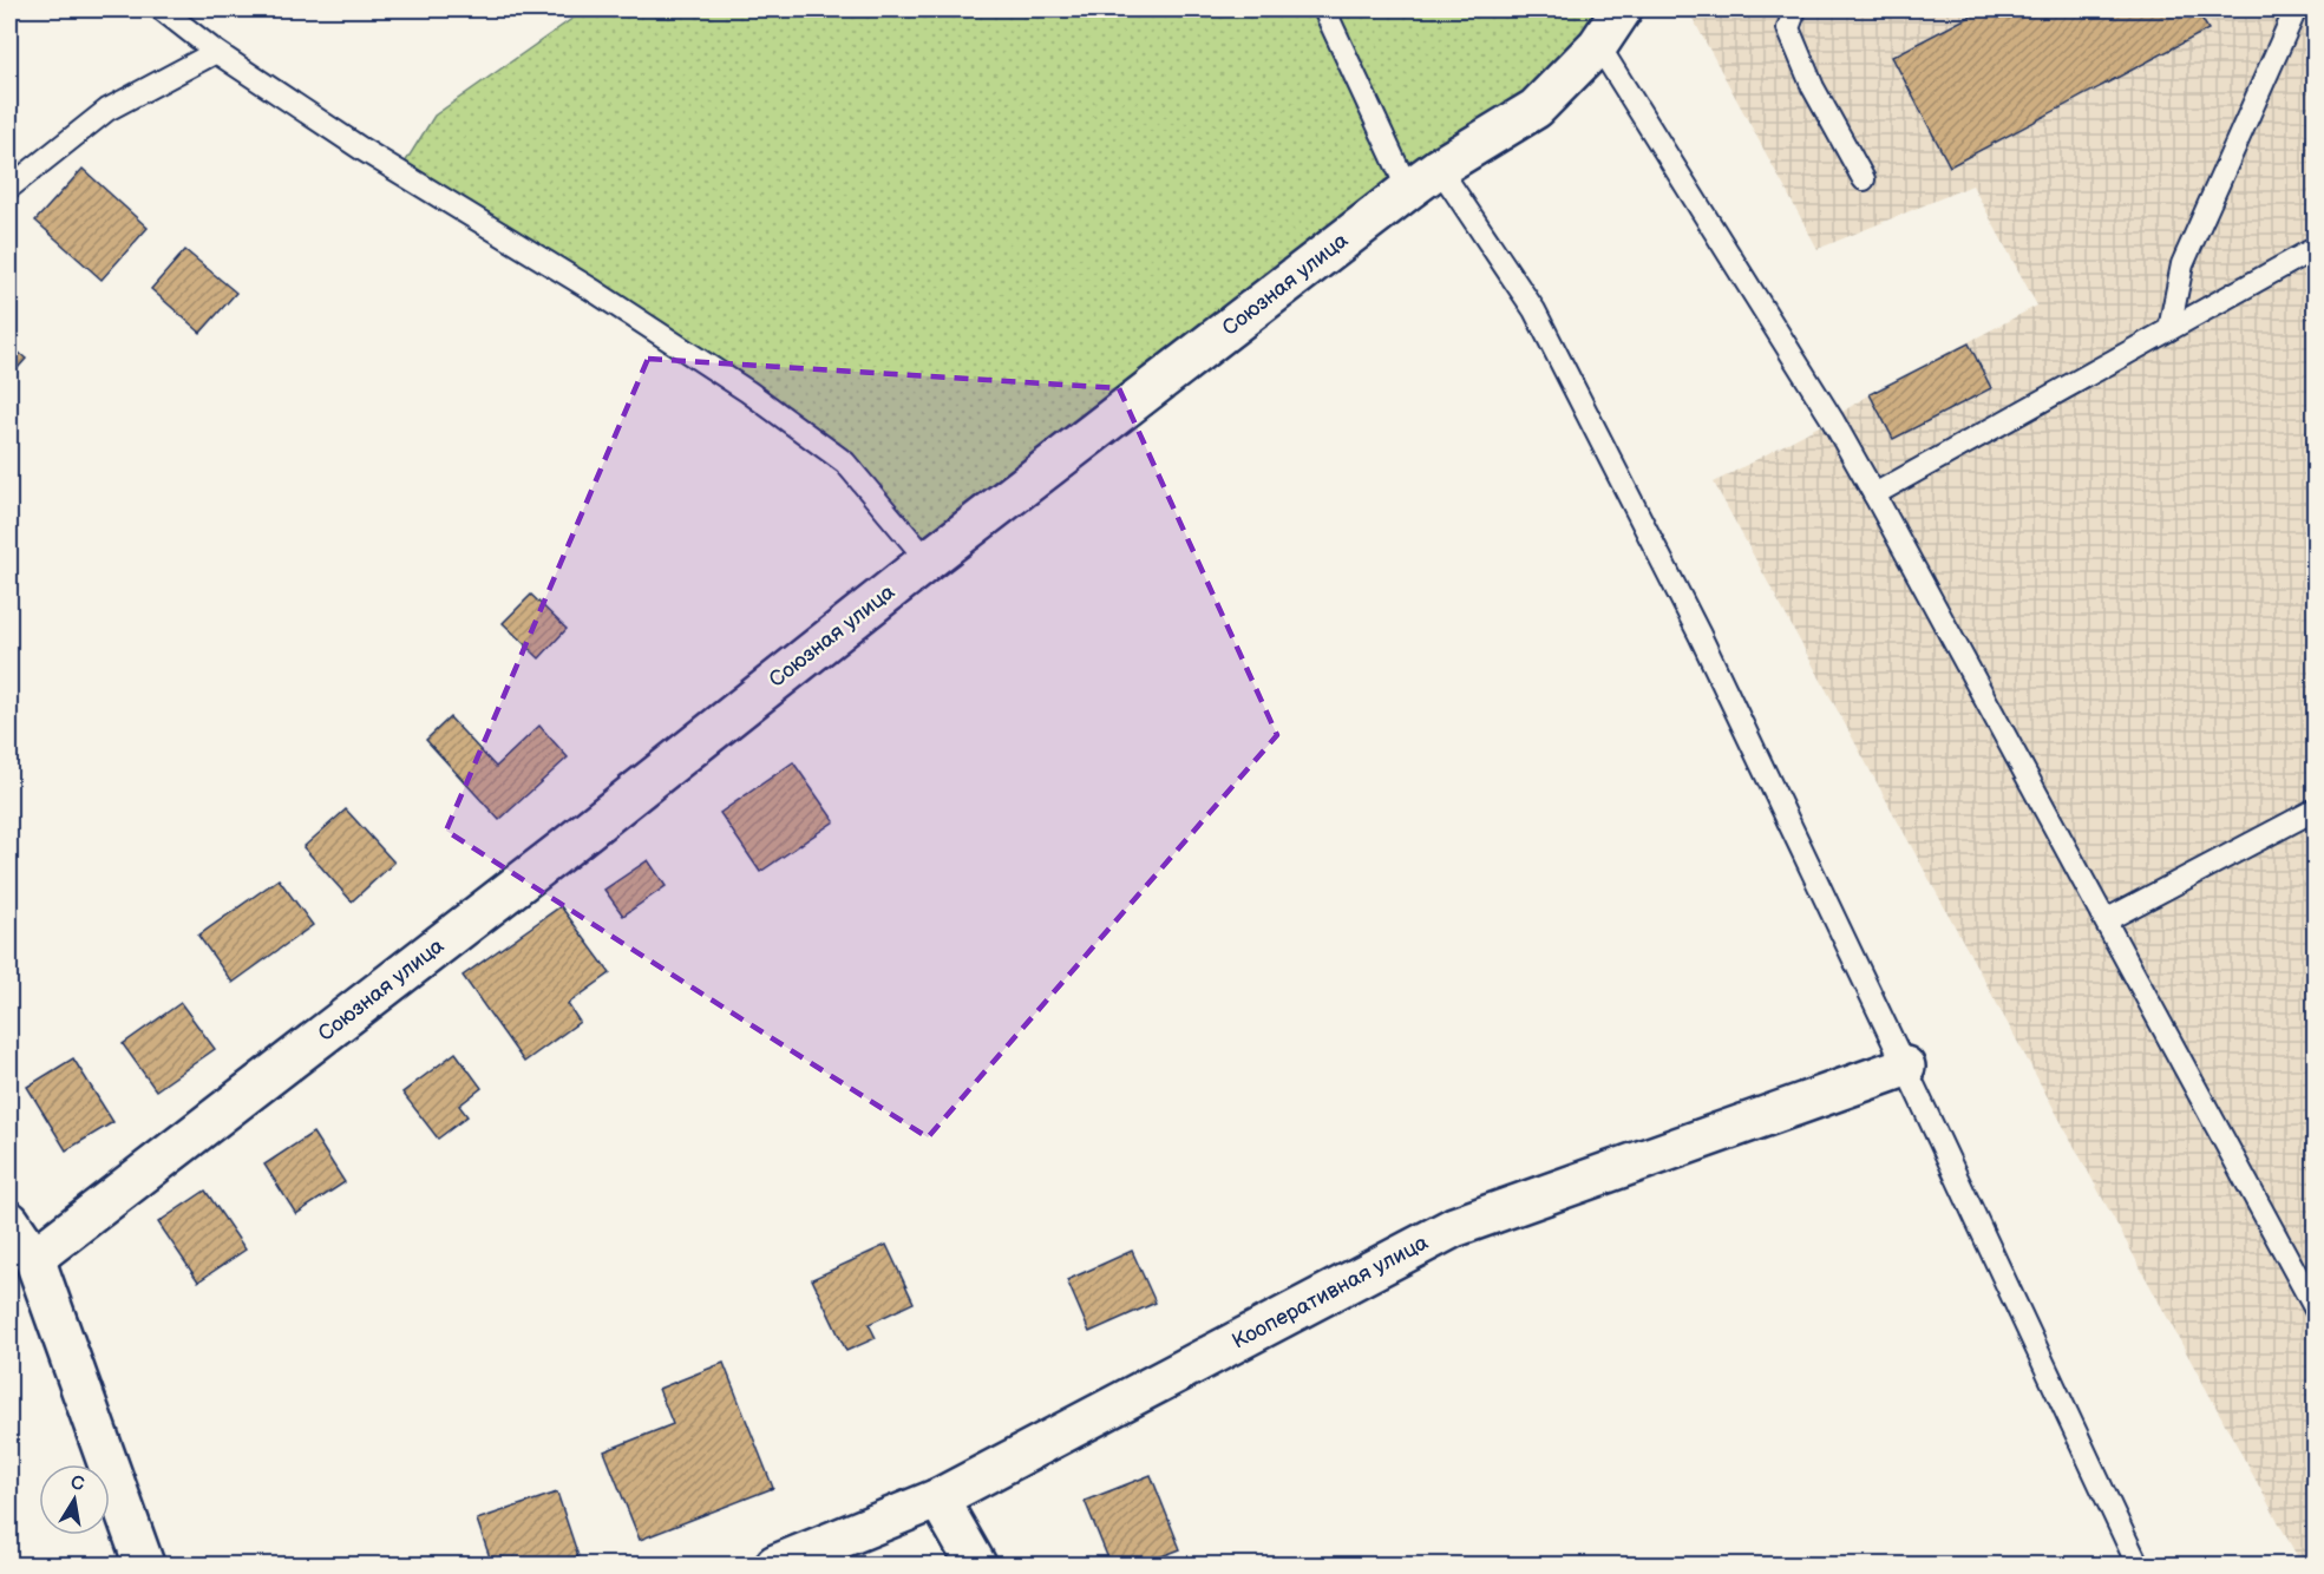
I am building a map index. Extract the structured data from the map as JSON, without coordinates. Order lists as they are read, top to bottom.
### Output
{
  "streets": {
    "street": ["Союзная улица", "Кооперативная улица"]
  },
  "north": "top"
}
